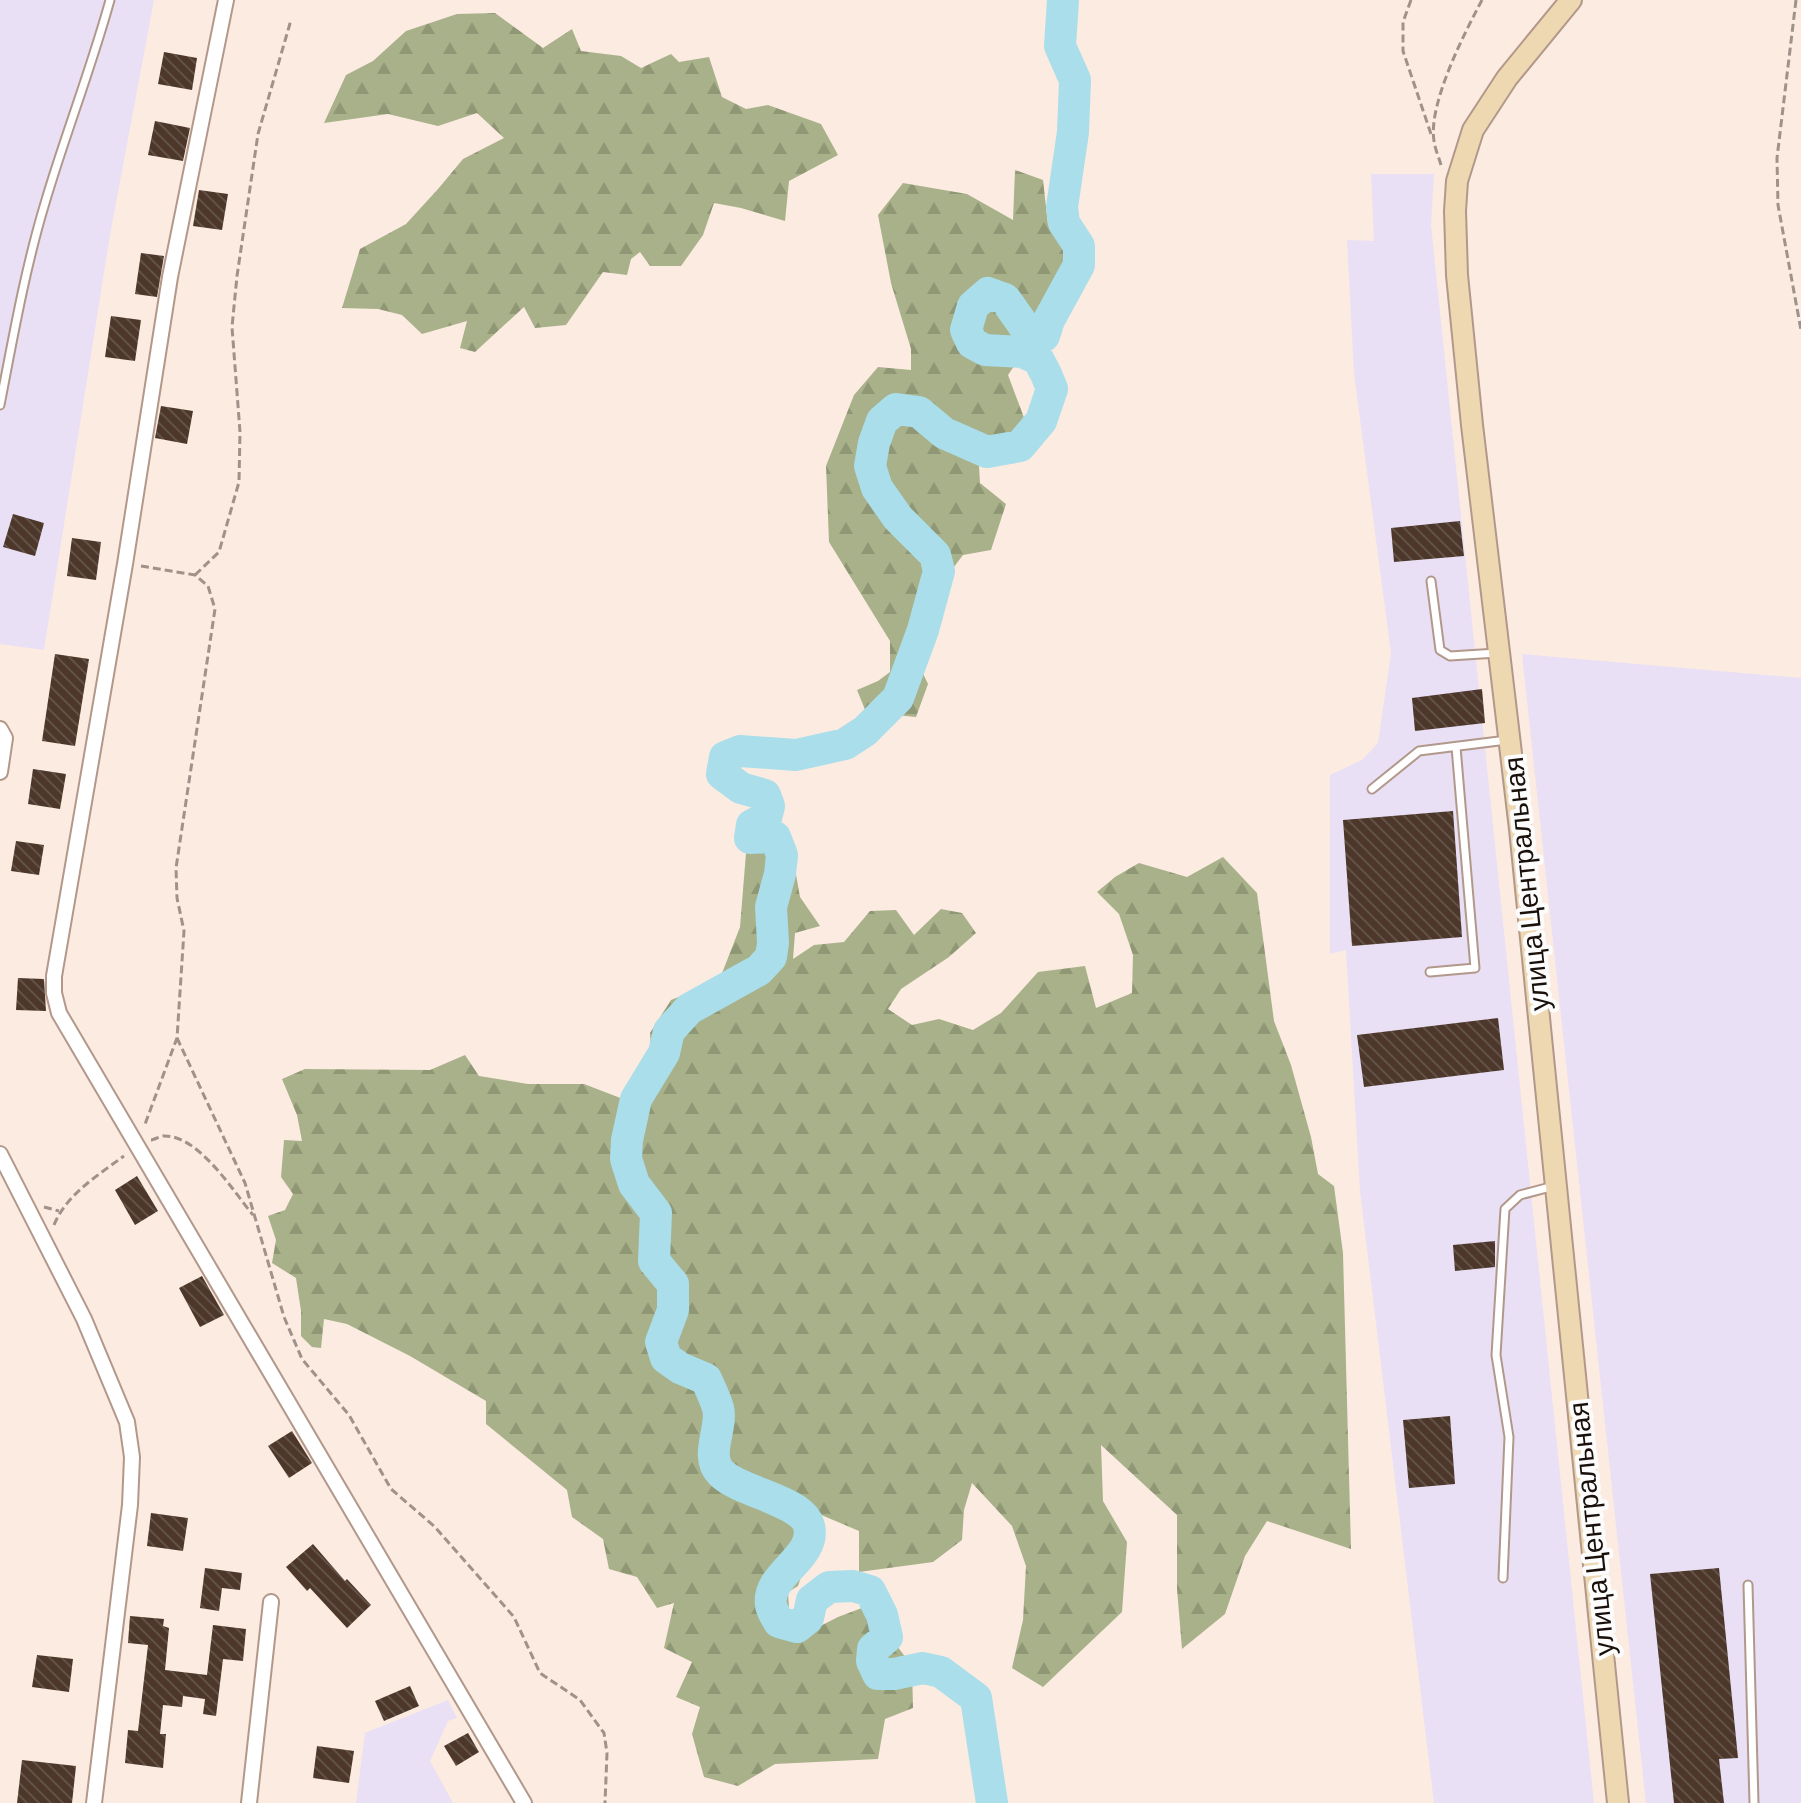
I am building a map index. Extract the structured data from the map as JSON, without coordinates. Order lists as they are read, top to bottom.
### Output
{
  "streets": {
    "main road": ["улица Центральная"]
  }
}
